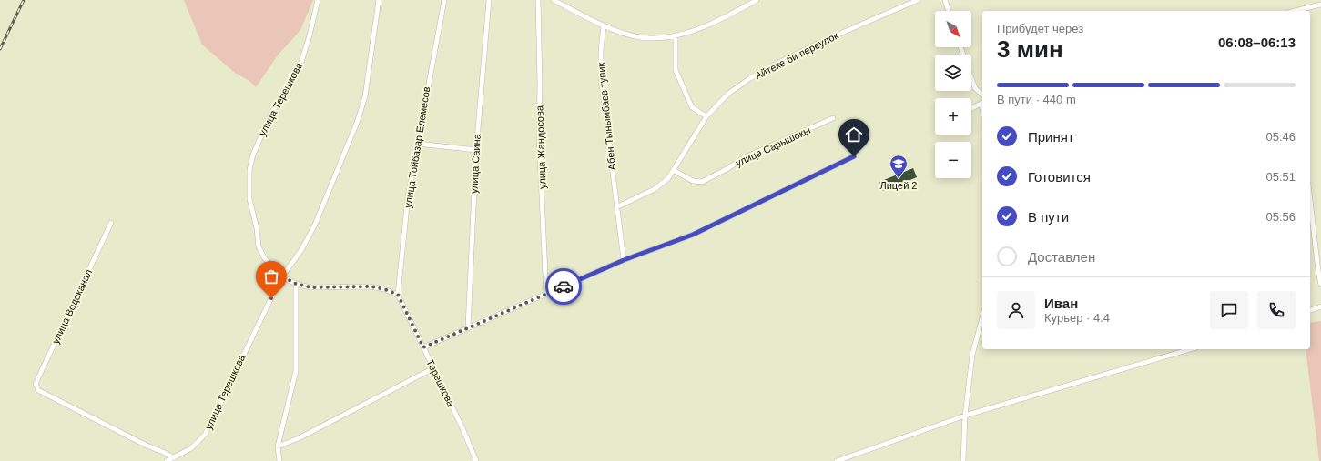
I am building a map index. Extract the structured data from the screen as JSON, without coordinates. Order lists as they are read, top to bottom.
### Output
{
  "streets": {
    "street": [
      "Айтеке би переулок",
      "улица Терешкова",
      "Абен Тынымбаев тупик",
      "улица Сарышокы",
      "улица Тойбазар Елемесов",
      "улица Жандосова",
      "улица Саина",
      "улица Водоканал",
      "Терешкова"
    ]
  },
  "crossings": [
    ["Айтеке би переулок", "Абен Тынымбаев тупик"],
    ["Айтеке би переулок", "улица Сарышокы"],
    ["улица Терешкова", "улица Водоканал"],
    ["улица Тойбазар Елемесов", "Терешкова"]
  ],
  "places": {
    "school or university": ["Лицей 2"]
  },
  "north": "bottom right",
  "page": {
    "map_buttons": ["+", "−"],
    "heading": ["3 мин", "Прибудет через", "06:08–06:13"],
    "panel": ["Иван", "Курьер · 4.4"],
    "bar": "В пути · 440 m",
    "list": [
      ["Принят", "05:46"],
      ["Готовится", "05:51"],
      ["В пути", "05:56"],
      "Доставлен"
    ]
  }
}
